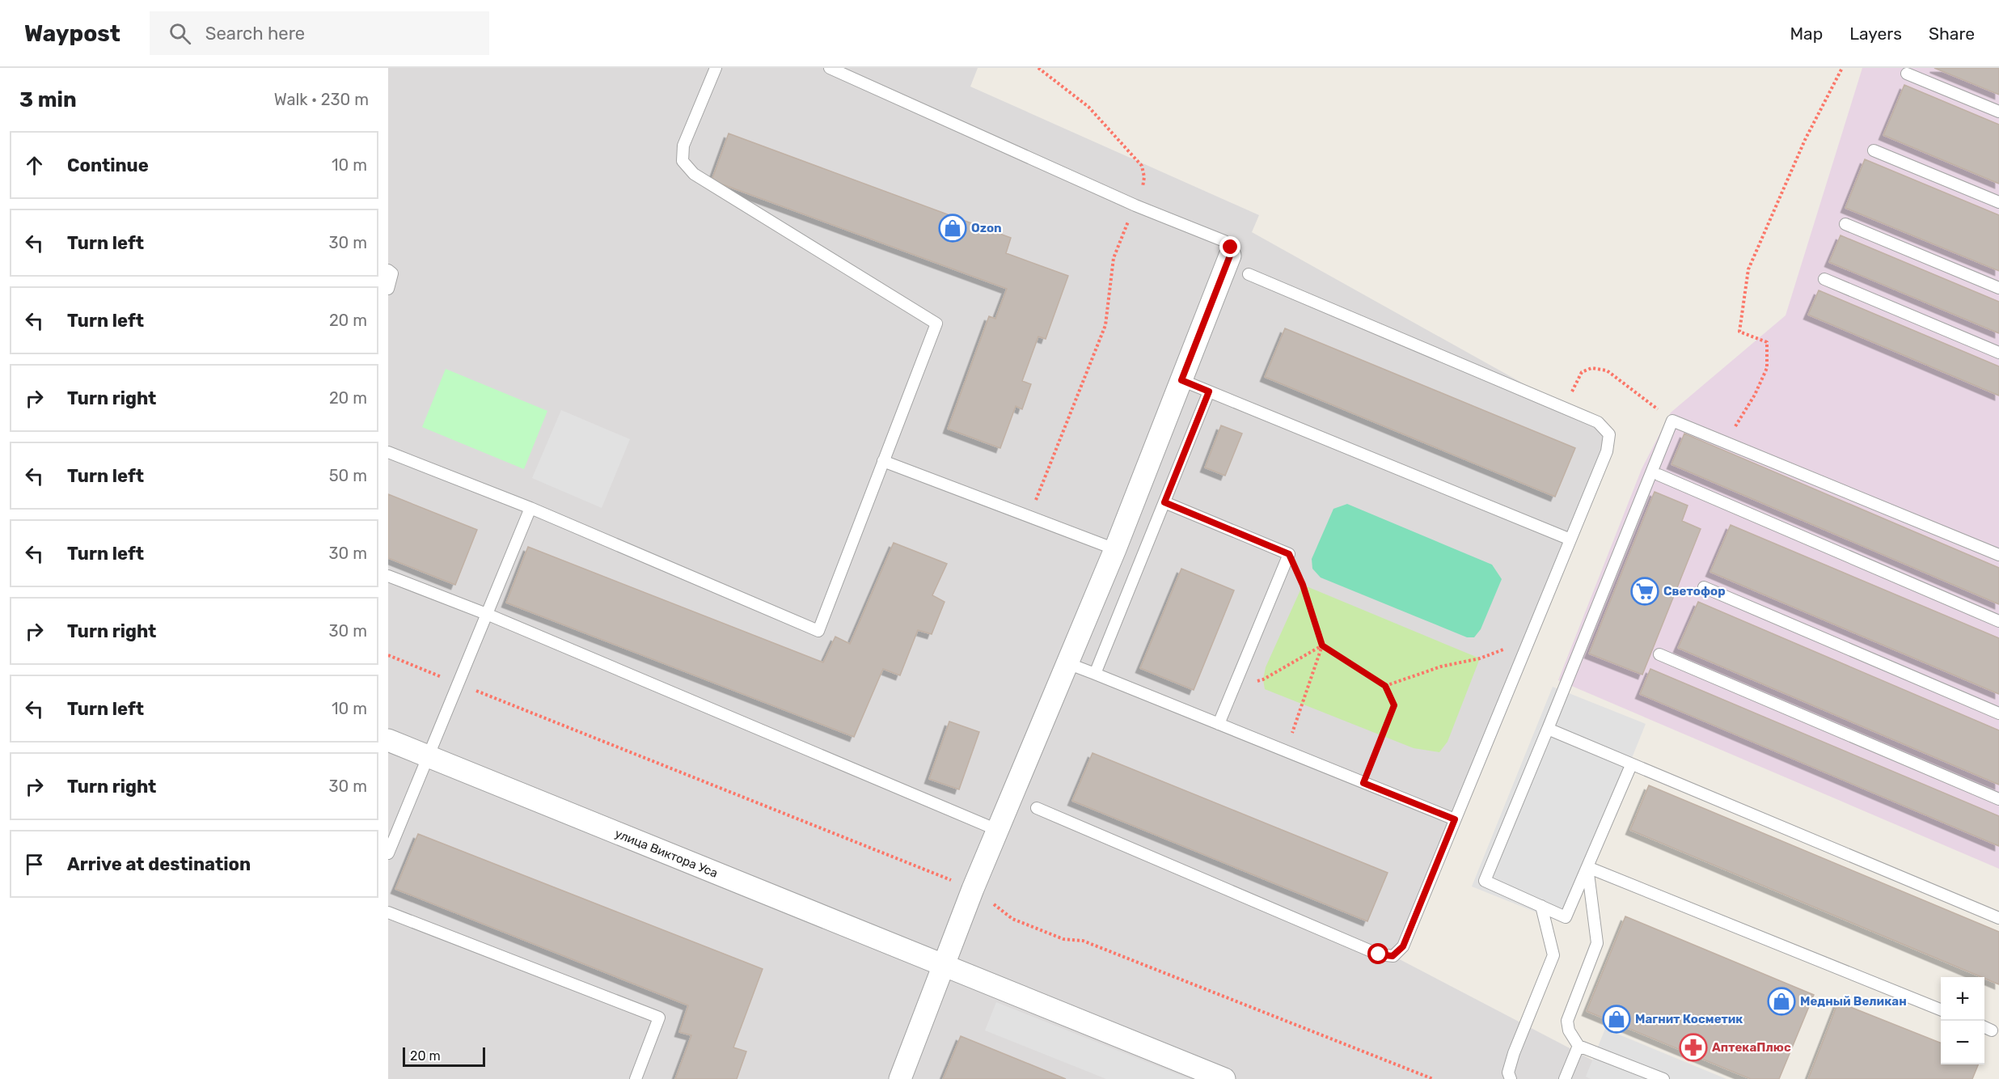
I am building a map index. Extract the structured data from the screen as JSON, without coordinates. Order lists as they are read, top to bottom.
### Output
{
  "streets": {
    "street": ["улица Виктора Уса"]
  },
  "places": {
    "shop": ["Ozon", "Медный Великан", "Магнит Косметик"],
    "supermarket": ["Светофор"],
    "pharmacy": ["АптекаПлюс"]
  },
  "scale_bar": "20 m",
  "page": {
    "header": "Waypost",
    "search": "Search here",
    "nav": ["Map", "Layers", "Share"],
    "heading": ["3 min", "Walk · 230 m"],
    "list": [
      ["Continue", "10 m"],
      ["Turn left", "30 m"],
      ["Turn left", "20 m"],
      ["Turn right", "20 m"],
      ["Turn left", "50 m"],
      ["Turn left", "30 m"],
      ["Turn right", "30 m"],
      ["Turn left", "10 m"],
      ["Turn right", "30 m"],
      "Arrive at destination"
    ],
    "map_buttons": ["+", "−"],
    "scale": "20 m"
  }
}
